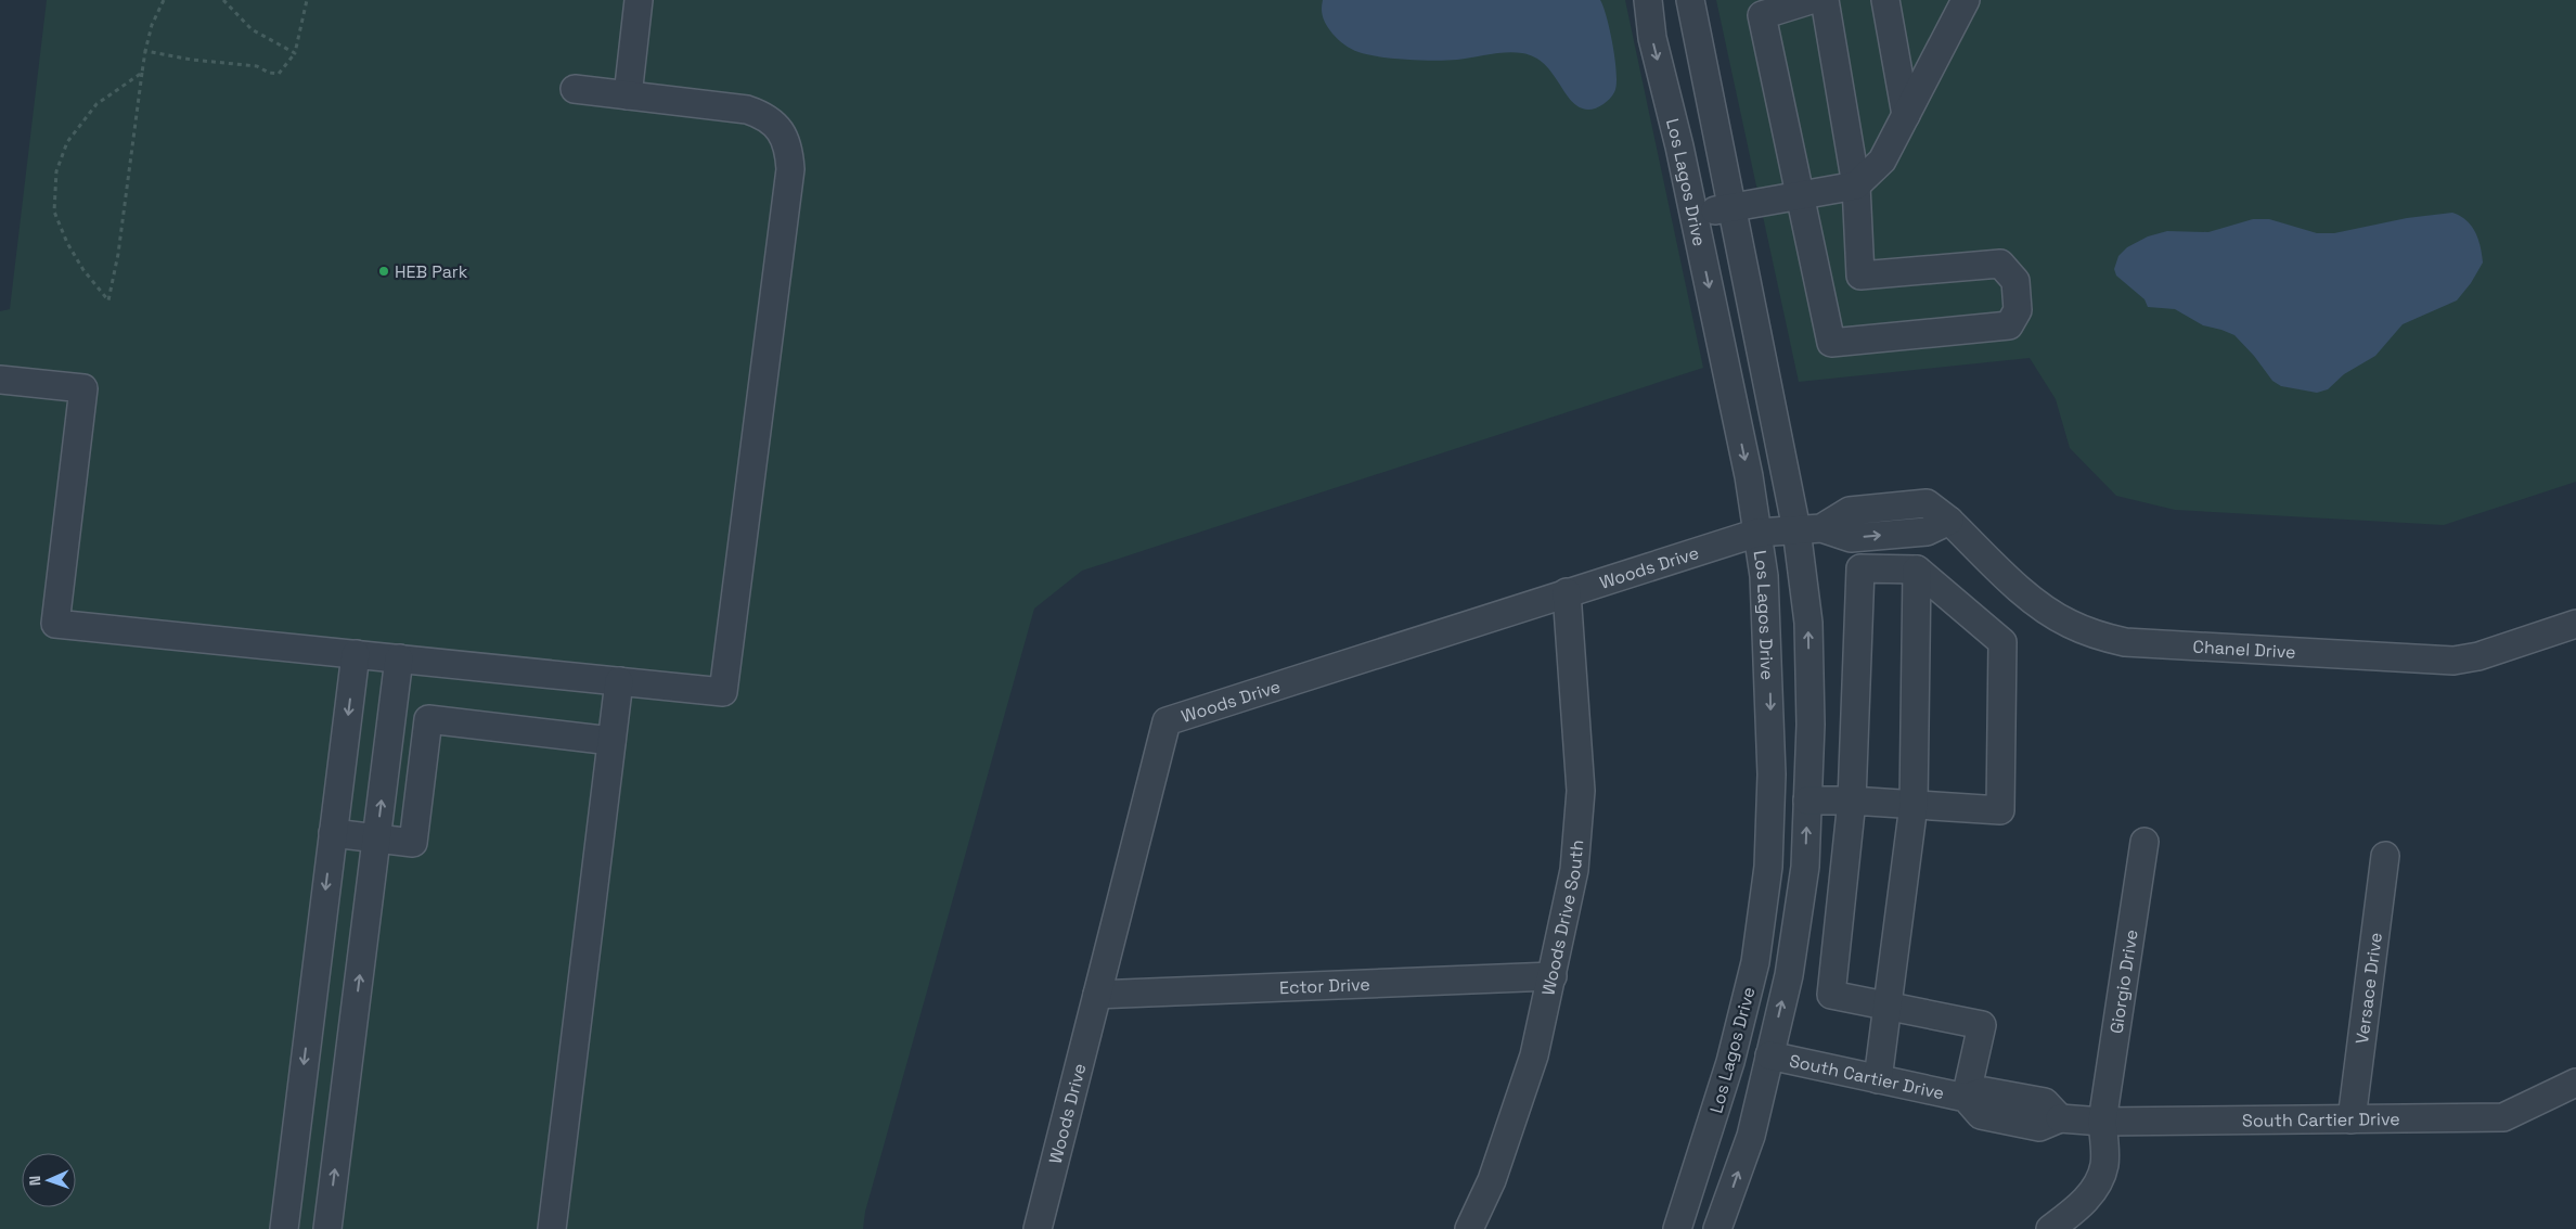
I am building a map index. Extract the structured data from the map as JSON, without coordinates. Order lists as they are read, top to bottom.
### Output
{
  "streets": {
    "street": [
      "Los Lagos Drive",
      "Woods Drive",
      "Chanel Drive",
      "Woods Drive South",
      "Giorgio Drive",
      "Ector Drive",
      "Versace Drive",
      "South Cartier Drive"
    ]
  },
  "crossings": [
    ["Los Lagos Drive", "Woods Drive"],
    ["Los Lagos Drive", "Chanel Drive"],
    ["Los Lagos Drive", "South Cartier Drive"],
    ["Woods Drive", "Chanel Drive"],
    ["Woods Drive", "Woods Drive South"],
    ["Woods Drive", "Ector Drive"],
    ["Woods Drive South", "Ector Drive"],
    ["Giorgio Drive", "South Cartier Drive"],
    ["Versace Drive", "South Cartier Drive"]
  ],
  "places": ["HEB Park"],
  "north": "left"
}
